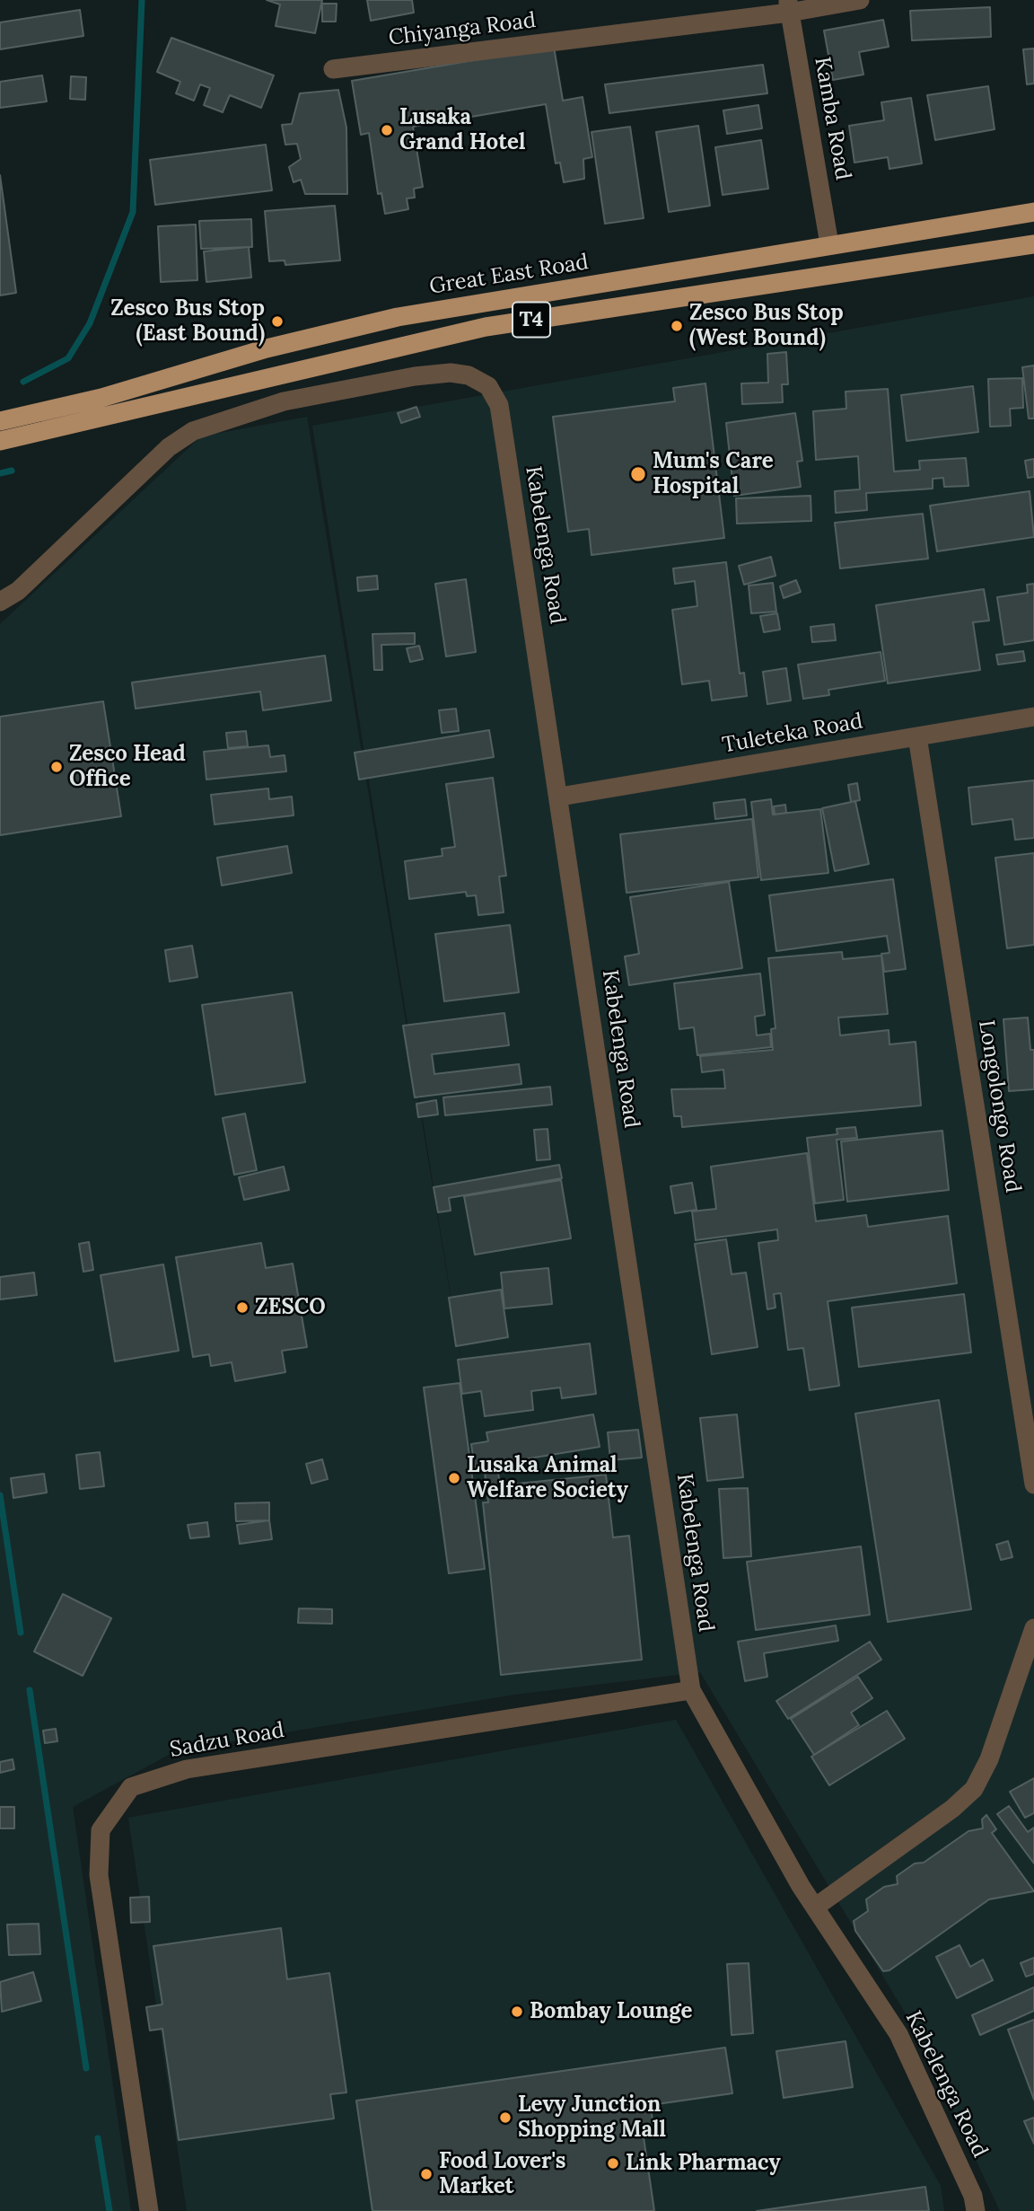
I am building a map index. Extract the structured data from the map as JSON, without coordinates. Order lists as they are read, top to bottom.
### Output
{
  "streets": {
    "main road": ["Great East Road", "T4"],
    "street": [
      "Chiyanga Road",
      "Kamba Road",
      "Kabelenga Road",
      "Tuleteka Road",
      "Longolongo Road",
      "Sadzu Road"
    ]
  },
  "crossings": [
    ["Chiyanga Road", "Kamba Road"],
    ["Kamba Road", "Great East Road"],
    ["Kabelenga Road", "Tuleteka Road"],
    ["Kabelenga Road", "Sadzu Road"],
    ["Tuleteka Road", "Longolongo Road"]
  ],
  "places": [
    "Lusaka Grand Hotel",
    "Zesco Bus Stop (East Bound)",
    "Zesco Bus Stop (West Bound)",
    "Mum's Care Hospital",
    "Zesco Head Office",
    "ZESCO",
    "Lusaka Animal Welfare Society",
    "Bombay Lounge",
    "Levy Junction Shopping Mall",
    "Link Pharmacy",
    "Food Lover's Market"
  ]
}
